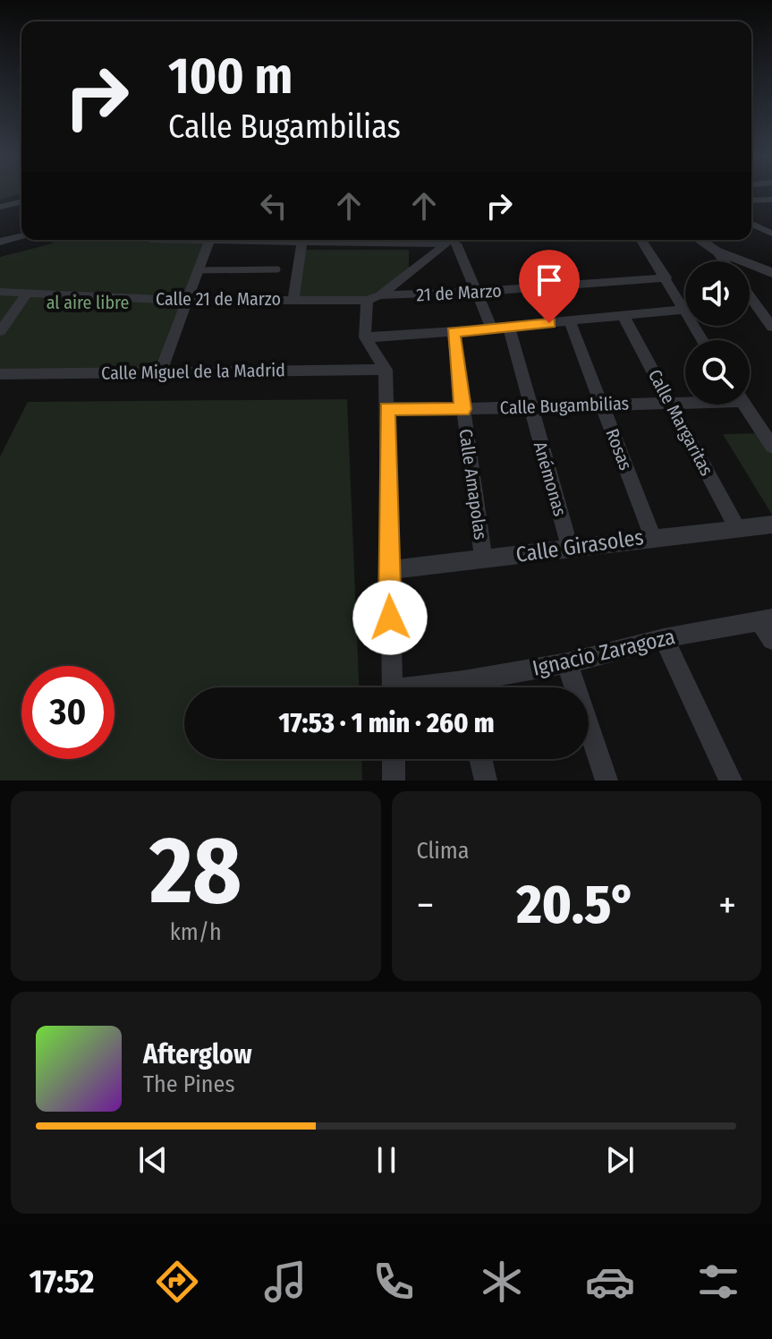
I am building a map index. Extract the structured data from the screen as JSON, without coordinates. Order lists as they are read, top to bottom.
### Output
{
  "streets": {
    "street": [
      "21 de Marzo",
      "Calle 21 de Marzo",
      "Calle Miguel de la Madrid",
      "Calle Bugambilias",
      "Calle Margaritas",
      "Rosas",
      "Anémonas",
      "Calle Amapolas",
      "Calle Girasoles",
      "Ignacio Zaragoza"
    ]
  },
  "crossings": [
    ["21 de Marzo", "Calle 21 de Marzo"],
    ["Calle Bugambilias", "Calle Margaritas"],
    ["Calle Bugambilias", "Rosas"],
    ["Calle Bugambilias", "Anémonas"],
    ["Calle Bugambilias", "Calle Amapolas"],
    ["Calle Margaritas", "Calle Girasoles"],
    ["Rosas", "Calle Girasoles"],
    ["Anémonas", "Calle Girasoles"],
    ["Calle Amapolas", "Calle Girasoles"]
  ],
  "parks": ["al aire libre"],
  "page": {
    "turn": ["100 m", "Calle Bugambilias"],
    "limit": "30",
    "trip": "17:53 · 1 min · 260 m",
    "tile": [
      ["28", "km/h"],
      "Clima"
    ],
    "heat": ["−", "20.5°", "+"],
    "song": ["Afterglow", "The Pines"],
    "tabs": "17:52"
  }
}
